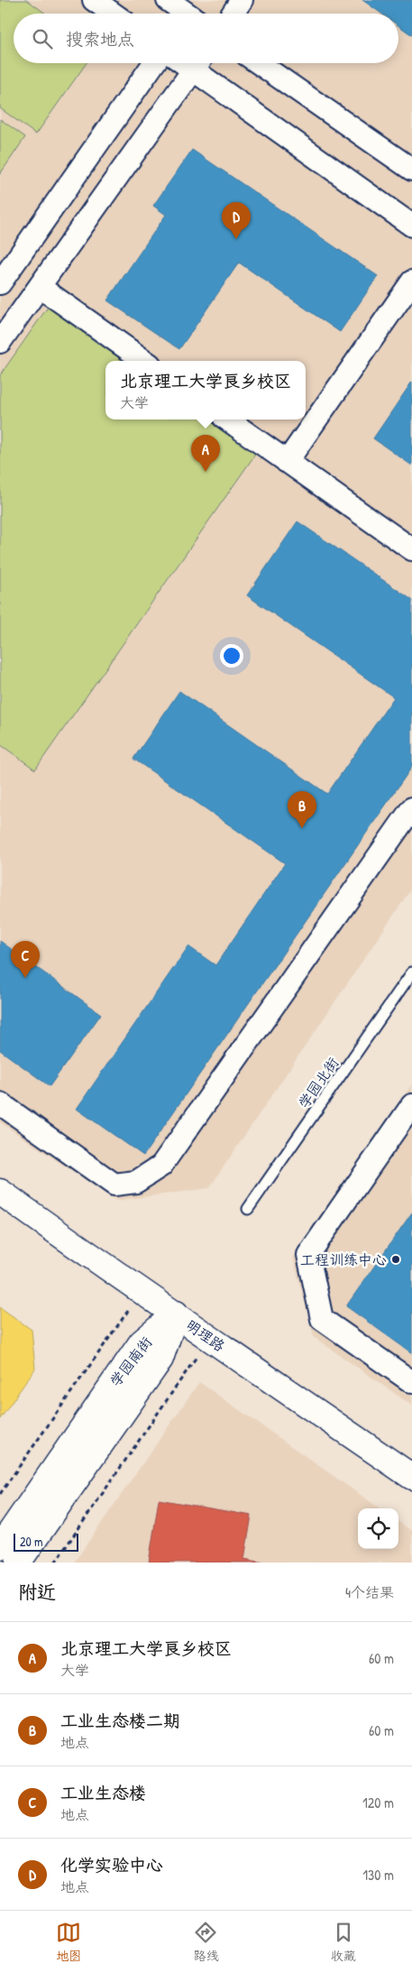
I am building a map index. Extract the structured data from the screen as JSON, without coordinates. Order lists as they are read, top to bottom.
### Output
{
  "streets": {
    "street": ["明理路", "学园南街"],
    "lane": ["学园北街"]
  },
  "crossings": [
    ["明理路", "学园南街"]
  ],
  "places": ["工程训练中心"],
  "scale_bar": "20 m",
  "page": {
    "search": "搜索地点",
    "pins": [
      "D",
      "A",
      "B",
      "C"
    ],
    "popup": ["北京理工大学良乡校区", "大学"],
    "scale": "20 m",
    "heading": ["附近", "4个结果"],
    "list": [
      {
        "mark": "A",
        "name": "北京理工大学良乡校区",
        "note": "大学",
        "value": "60 m"
      },
      {
        "mark": "B",
        "name": "工业生态楼二期",
        "note": "地点",
        "value": "60 m"
      },
      {
        "mark": "C",
        "name": "工业生态楼",
        "note": "地点",
        "value": "120 m"
      },
      {
        "mark": "D",
        "name": "化学实验中心",
        "note": "地点",
        "value": "130 m"
      }
    ],
    "nav": ["地图", "路线", "收藏"]
  }
}
